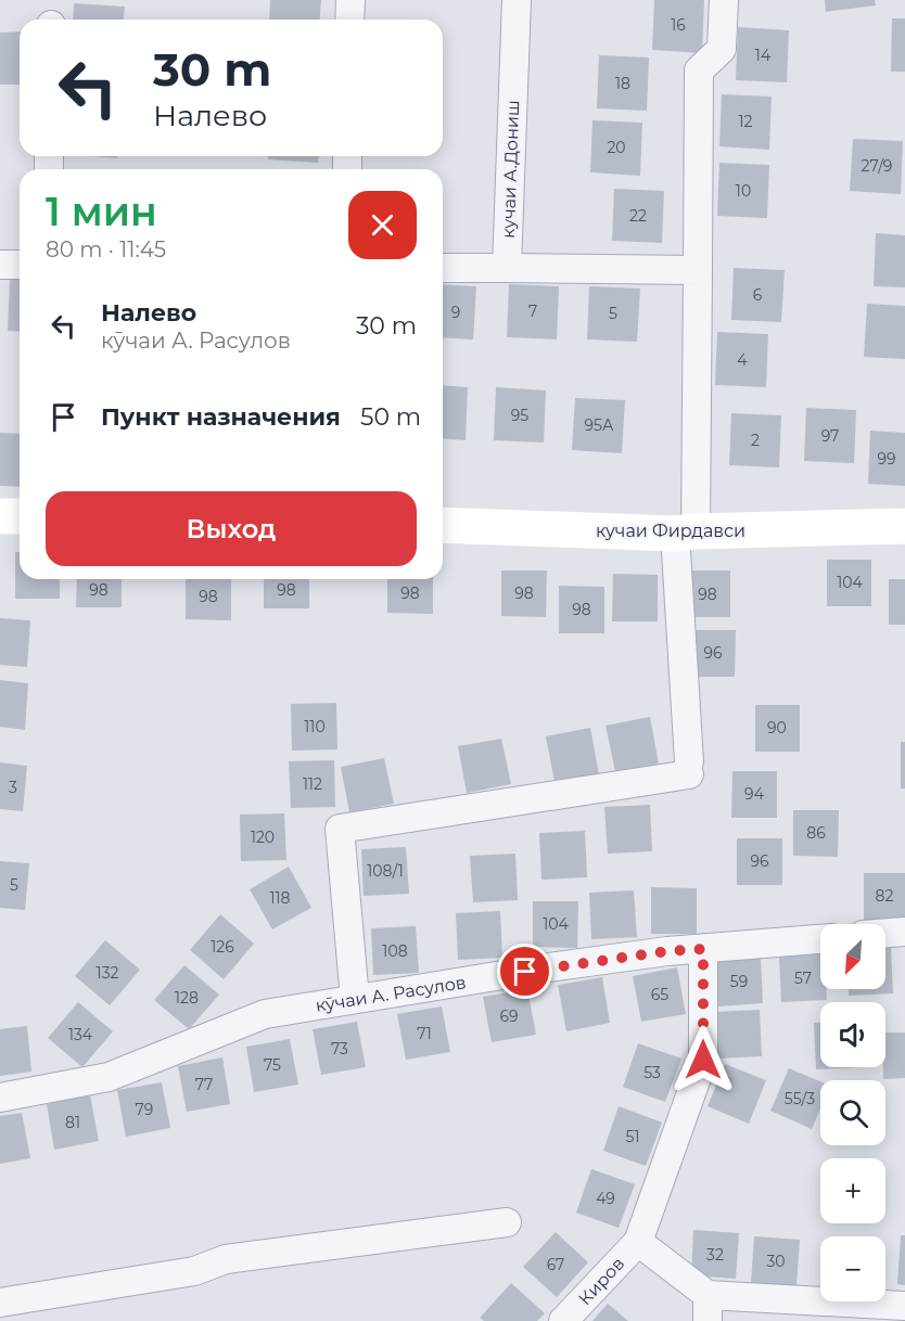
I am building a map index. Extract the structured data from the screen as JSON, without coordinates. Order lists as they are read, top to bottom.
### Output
{
  "streets": {
    "street": [
      "кучаи А.Дониш",
      "кучаи Фирдавси",
      "кӯчаи А. Расулов",
      "Киров"
    ]
  },
  "house_numbers": [
    "16",
    "14",
    "18",
    "12",
    "20",
    "27/9",
    "10",
    "22",
    "6",
    "7",
    "9",
    "5",
    "4",
    "95",
    "95А",
    "97",
    "2",
    "99",
    "104",
    "98",
    "98",
    "98",
    "98",
    "98",
    "98",
    "98",
    "96",
    "110",
    "90",
    "112",
    "3",
    "94",
    "86",
    "120",
    "96",
    "108/1",
    "5",
    "82",
    "118",
    "104",
    "126",
    "108",
    "132",
    "57",
    "59",
    "65",
    "128",
    "69",
    "71",
    "134",
    "73",
    "75",
    "53",
    "77",
    "55/3",
    "79",
    "81",
    "51",
    "49",
    "32",
    "30",
    "67"
  ],
  "north": "bottom left",
  "page": {
    "turn": ["30 m", "Налево"],
    "heading": ["1 мин", "80 m · 11:45"],
    "list": [
      {
        "name": "Налево",
        "note": "кӯчаи А. Расулов",
        "value": "30 m"
      },
      {
        "name": "Пункт назначения",
        "value": "50 m"
      }
    ],
    "buttons": "Выход",
    "map_buttons": ["+", "−"]
  }
}
